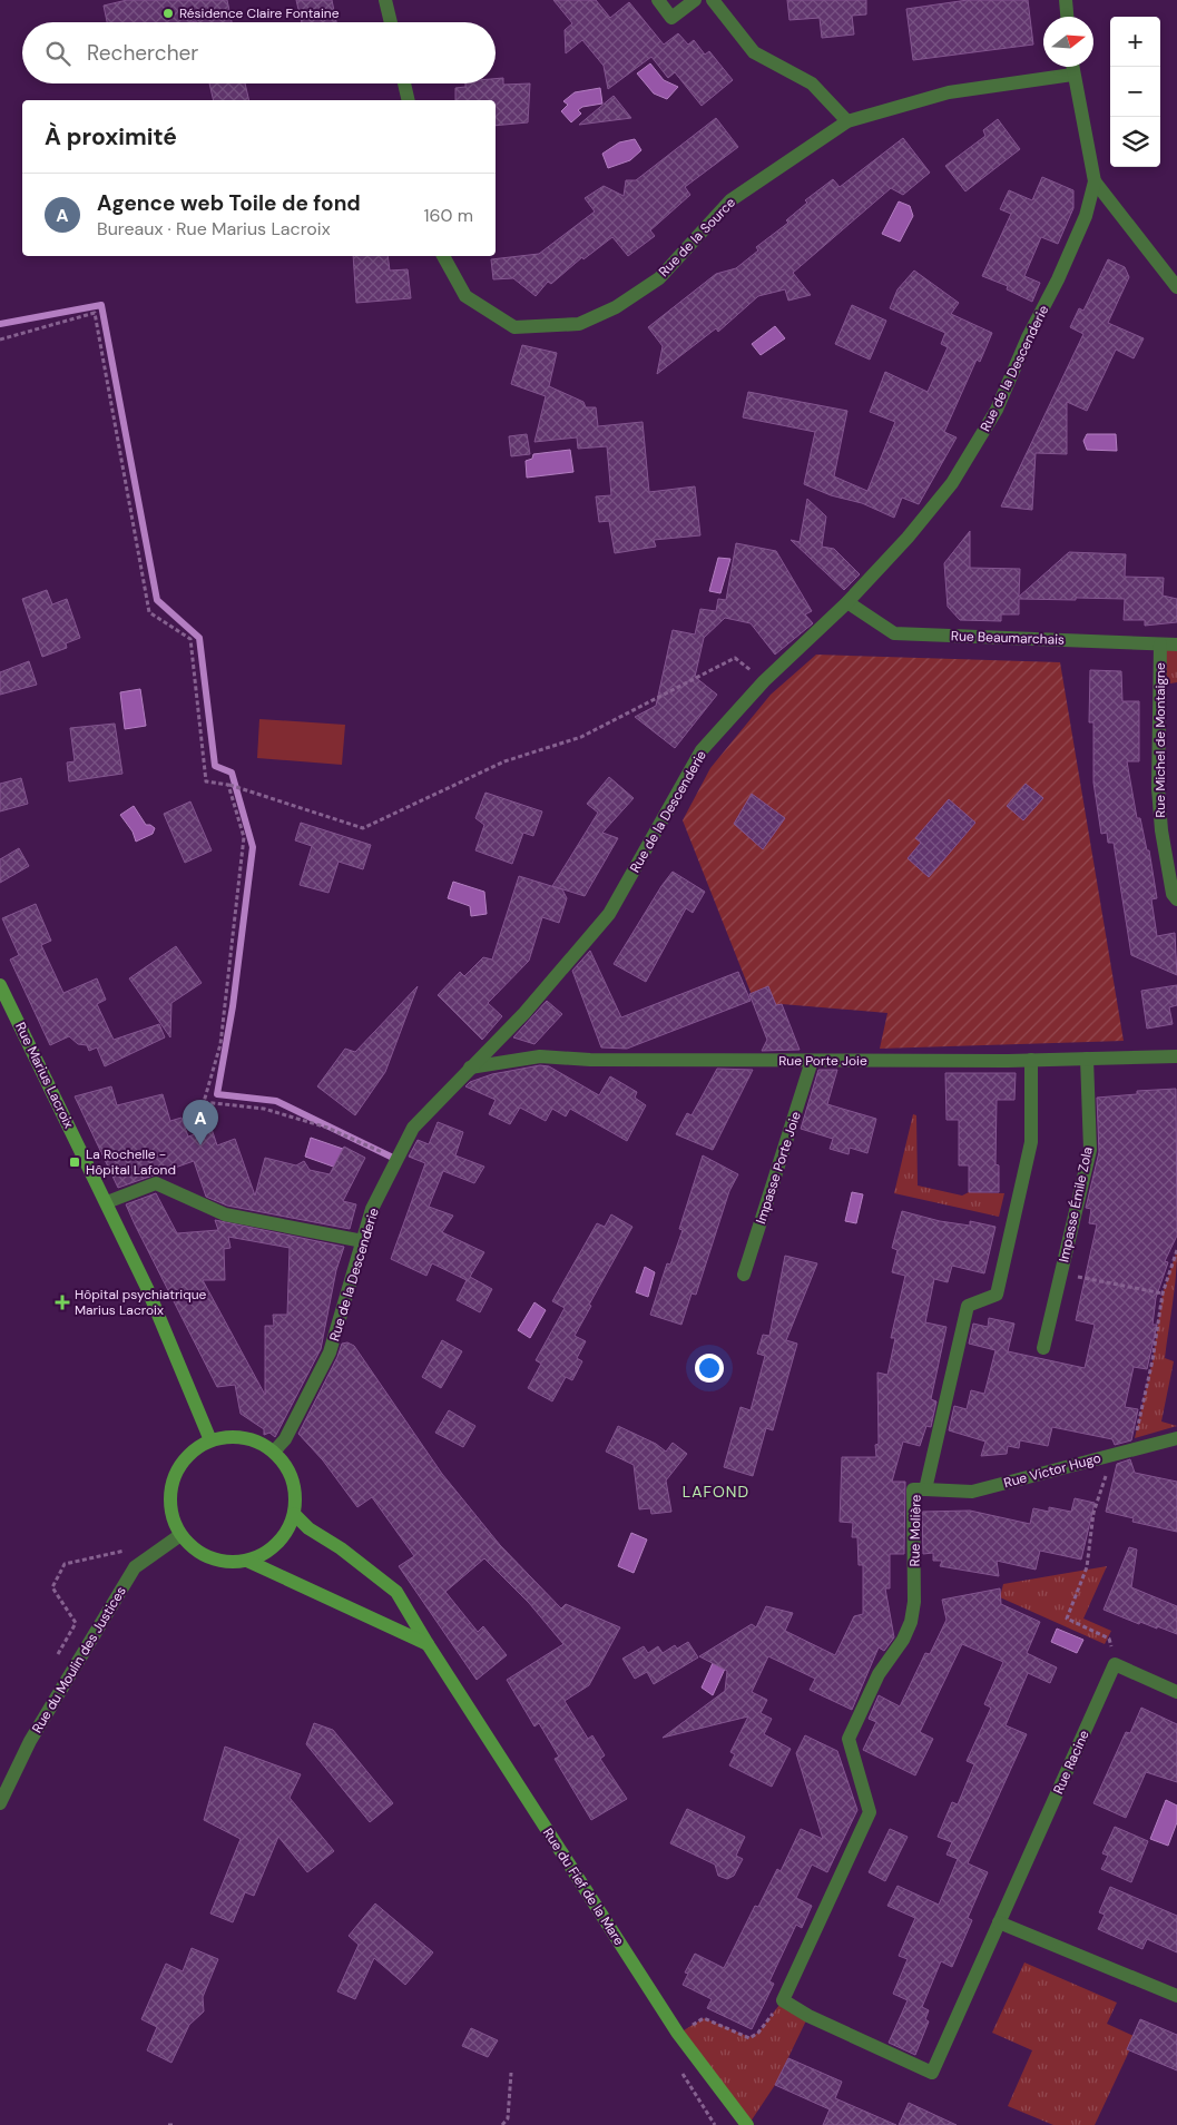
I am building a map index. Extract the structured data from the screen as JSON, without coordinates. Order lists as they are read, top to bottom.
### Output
{
  "streets": {
    "main road": ["Rue Marius Lacroix", "Rue du Fief de la Mare"],
    "street": [
      "Rue de la Source",
      "Rue de la Descenderie",
      "Rue Beaumarchais",
      "Rue Michel de Montaigne",
      "Rue Porte Joie",
      "Impasse Porte Joie",
      "Impasse Émile Zola",
      "Rue Victor Hugo",
      "Rue Molière",
      "Rue du Moulin des Justices",
      "Rue Racine"
    ]
  },
  "crossings": [
    ["Rue de la Source", "Rue de la Descenderie"],
    ["Rue de la Descenderie", "Rue Beaumarchais"],
    ["Rue de la Descenderie", "Rue Porte Joie"],
    ["Rue de la Descenderie", "Rue Marius Lacroix"],
    ["Rue de la Descenderie", "Rue du Moulin des Justices"],
    ["Rue de la Descenderie", "Rue du Fief de la Mare"],
    ["Rue Beaumarchais", "Rue Michel de Montaigne"],
    ["Rue Porte Joie", "Impasse Porte Joie"],
    ["Rue Porte Joie", "Impasse Émile Zola"],
    ["Rue Porte Joie", "Rue Molière"],
    ["Rue Marius Lacroix", "Rue du Moulin des Justices"],
    ["Rue Marius Lacroix", "Rue du Fief de la Mare"],
    ["Rue Victor Hugo", "Rue Molière"],
    ["Rue Molière", "Rue Racine"],
    ["Rue du Moulin des Justices", "Rue du Fief de la Mare"]
  ],
  "districts": ["LAFOND"],
  "places": {
    "other": ["Résidence Claire Fontaine"],
    "transit": ["La Rochelle - Hôpital Lafond"],
    "health": ["Hôpital psychiatrique Marius Lacroix"]
  },
  "north": "right",
  "page": {
    "map_buttons": ["+", "−"],
    "search": "Rechercher",
    "heading": "À proximité",
    "list": [
      {
        "mark": "A",
        "name": "Agence web Toile de fond",
        "note": "Bureaux · Rue Marius Lacroix",
        "value": "160 m"
      }
    ],
    "pins": "A"
  }
}
